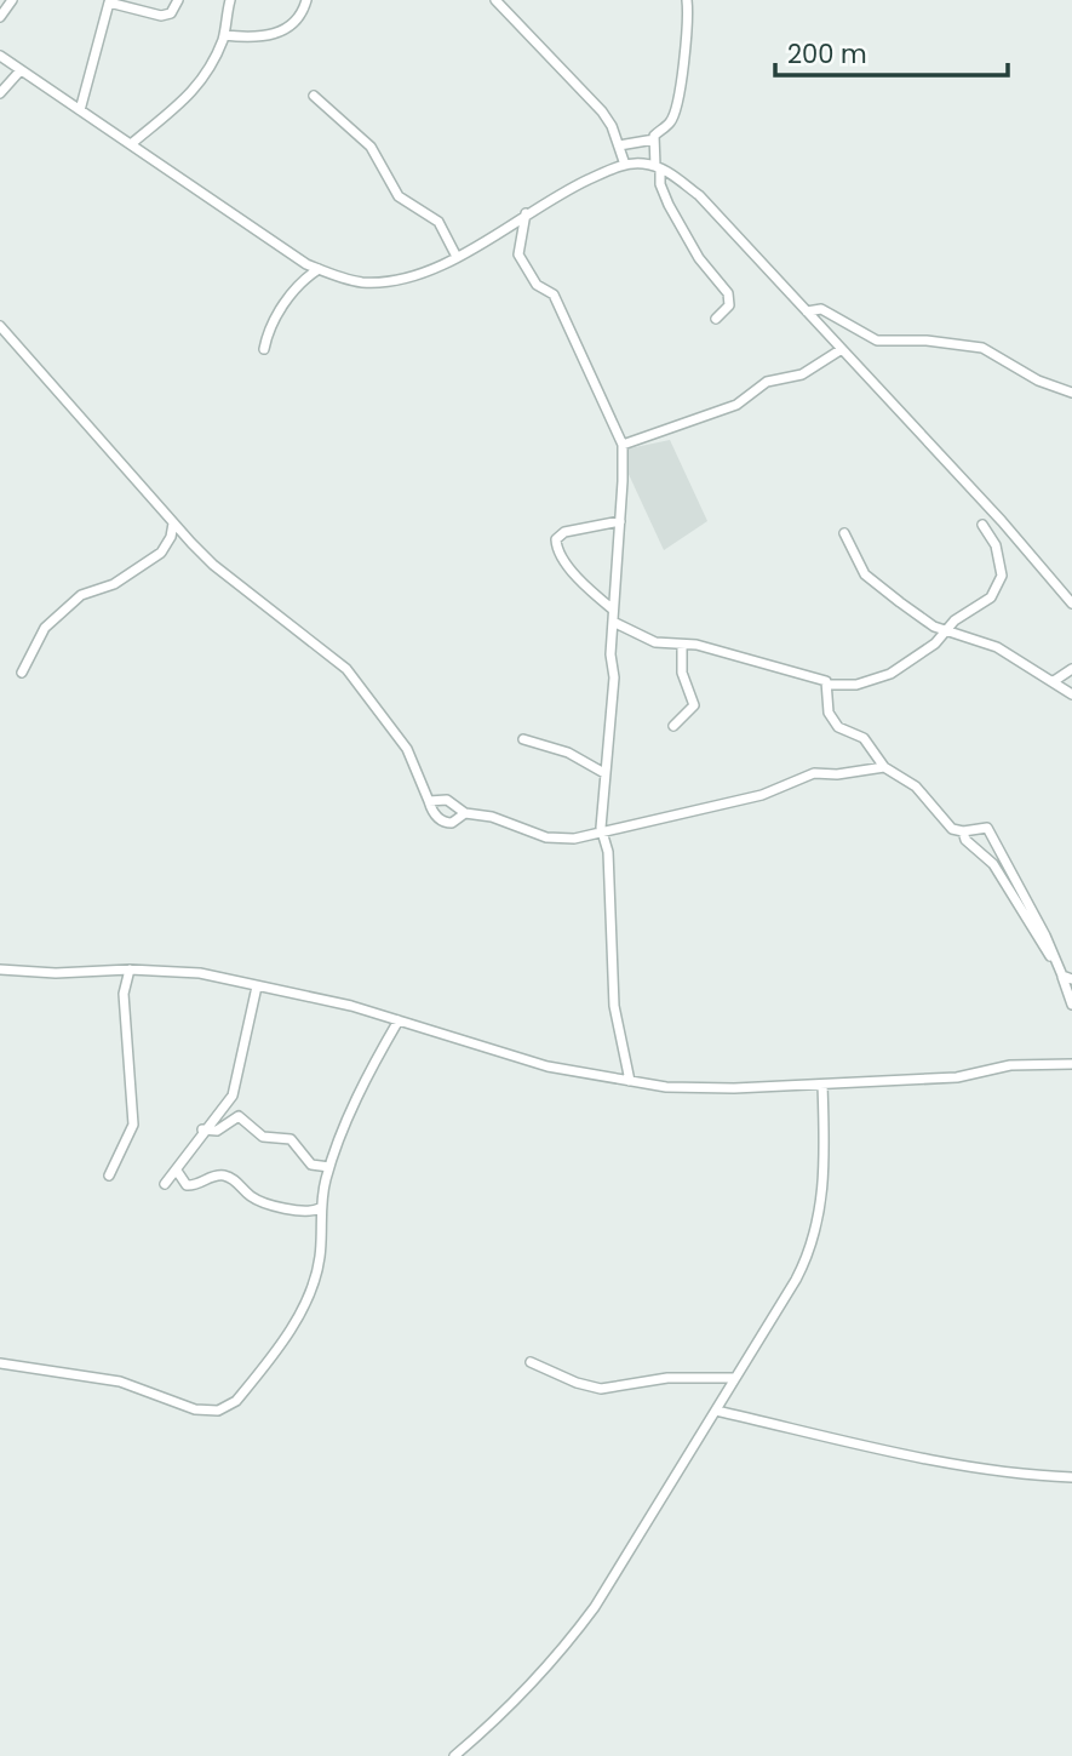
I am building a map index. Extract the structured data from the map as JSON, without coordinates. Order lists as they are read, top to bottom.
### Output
{
  "scale_bar": "200 m"
}
